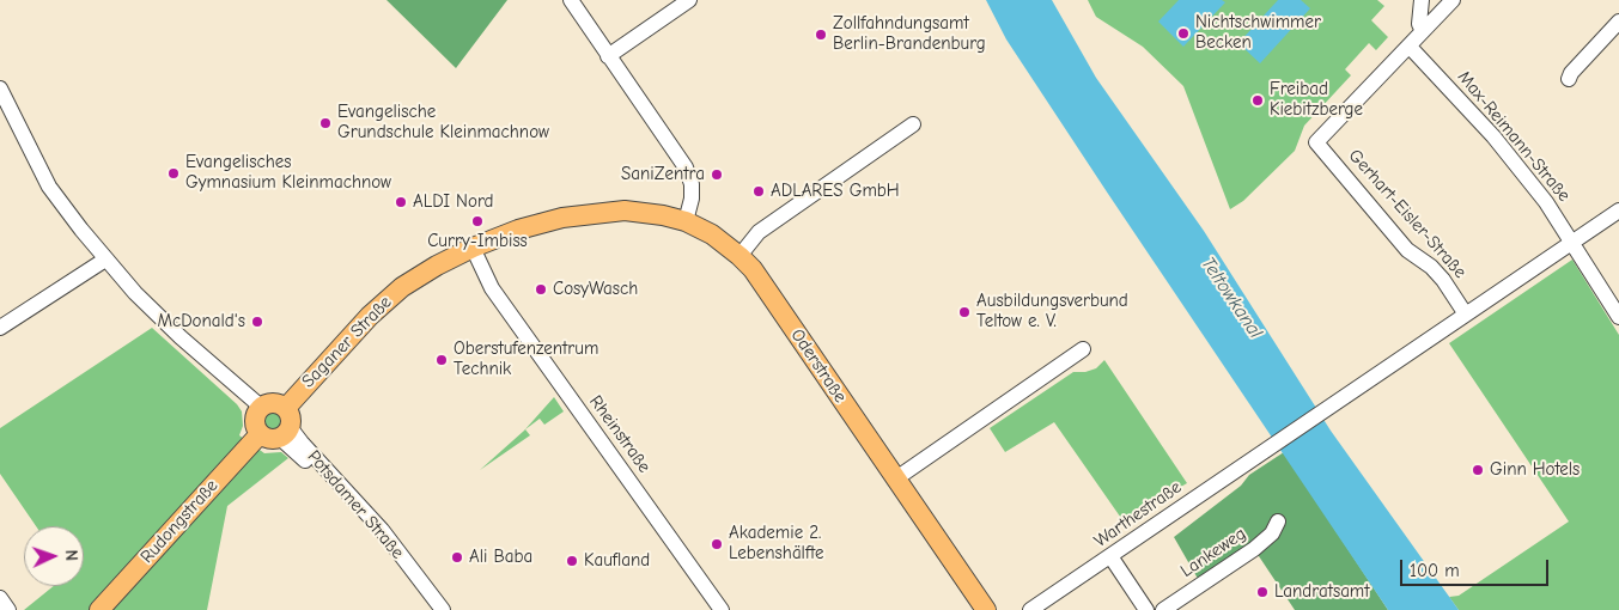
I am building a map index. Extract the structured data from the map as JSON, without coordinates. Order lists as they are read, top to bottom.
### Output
{
  "streets": {
    "main road": ["Saganer Straße", "Oderstraße", "Rudongstraße"],
    "street": [
      "Max-Reimann-Straße",
      "Gerhart-Eisler-Straße",
      "Rheinstraße",
      "Potsdamer Straße",
      "Warthestraße",
      "Lankeweg"
    ]
  },
  "crossings": [
    ["Max-Reimann-Straße", "Gerhart-Eisler-Straße"],
    ["Gerhart-Eisler-Straße", "Warthestraße"],
    ["Saganer Straße", "Oderstraße"],
    ["Saganer Straße", "Rheinstraße"],
    ["Saganer Straße", "Potsdamer Straße"],
    ["Saganer Straße", "Rudongstraße"],
    ["Potsdamer Straße", "Rudongstraße"]
  ],
  "water": ["Teltowkanal"],
  "places": [
    "Nichtschwimmer Becken",
    "Zollfahndungsamt Berlin-Brandenburg",
    "Freibad Kiebitzberge",
    "Evangelische Grundschule Kleinmachnow",
    "Evangelisches Gymnasium Kleinmachnow",
    "SaniZentra",
    "ADLARES GmbH",
    "ALDI Nord",
    "Curry-Imbiss",
    "CosyWasch",
    "Ausbildungsverbund Teltow e. V.",
    "McDonald's",
    "Oberstufenzentrum Technik",
    "Ginn Hotels",
    "Akademie 2. Lebenshälfte",
    "Ali Baba",
    "Kaufland",
    "Landratsamt"
  ],
  "scale_bar": "100 m",
  "north": "right"
}
